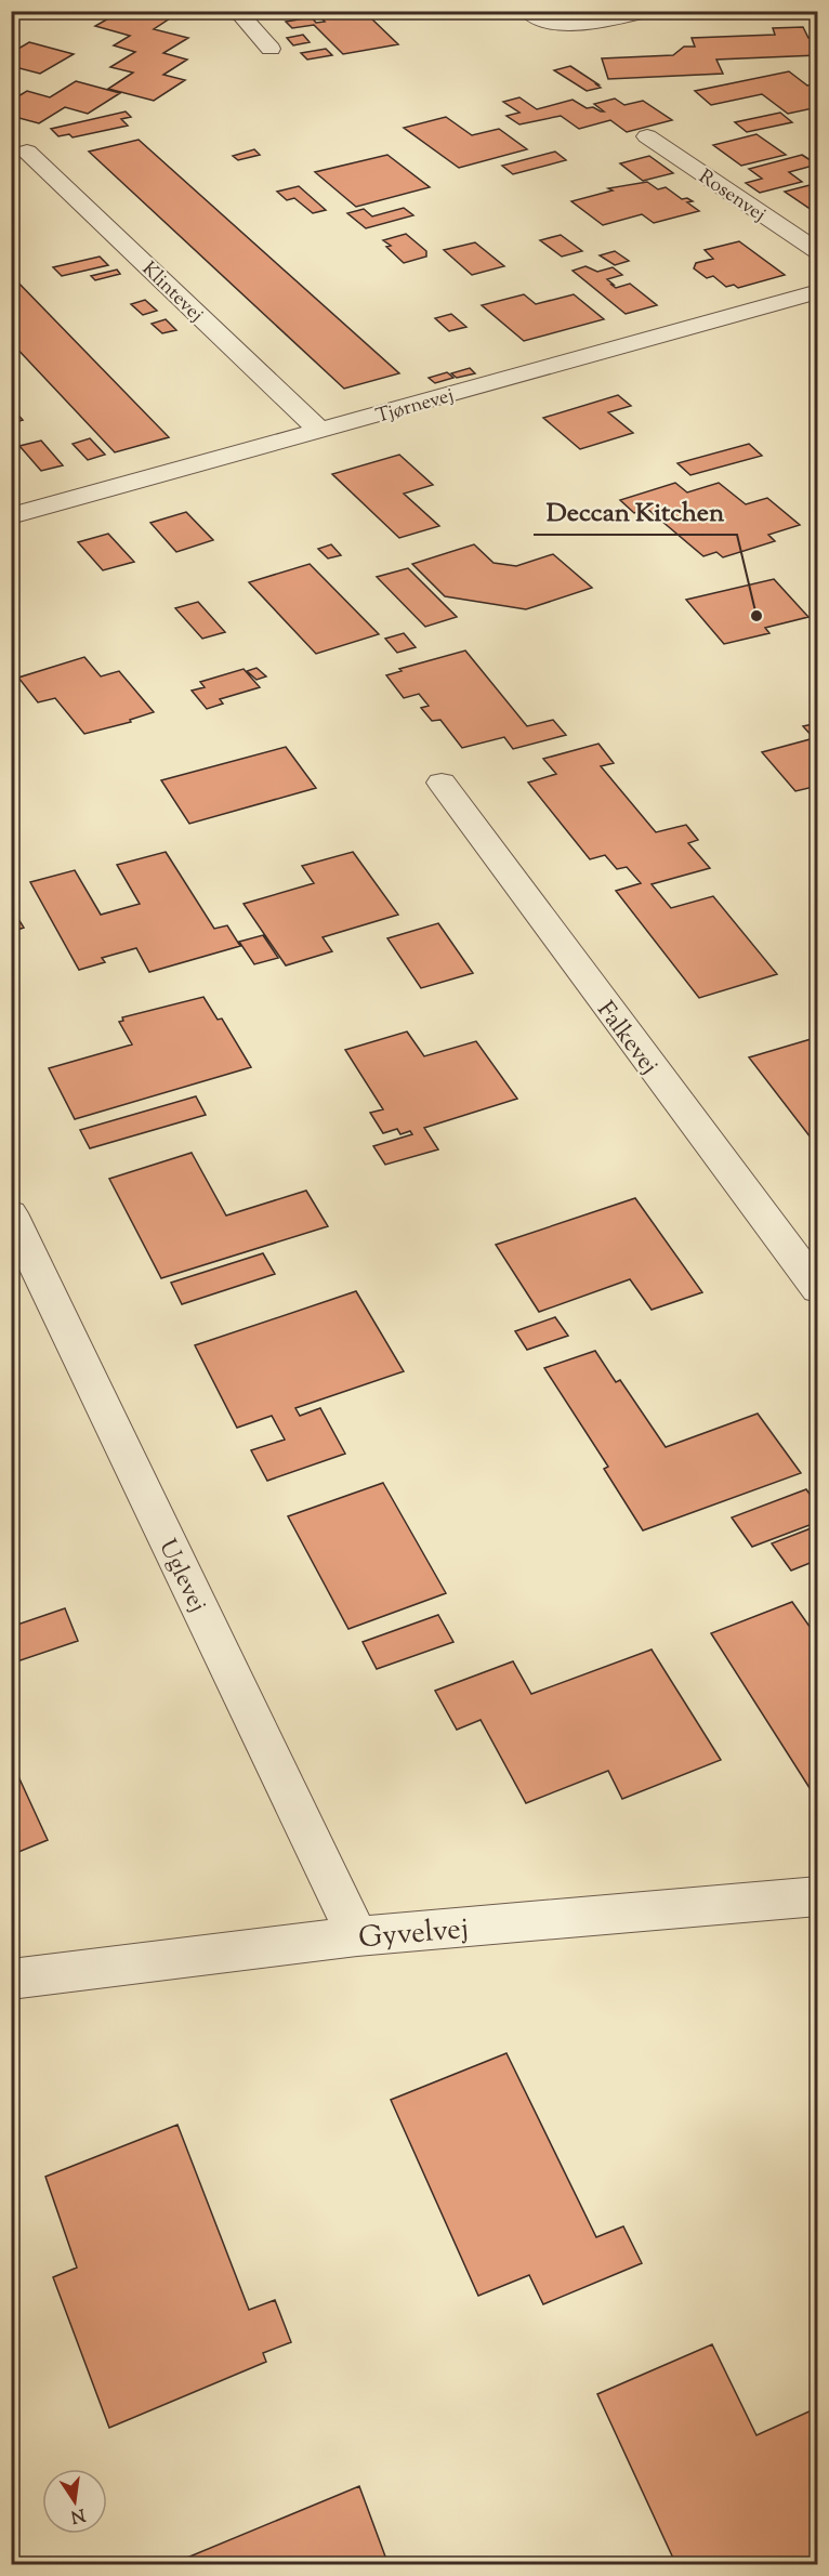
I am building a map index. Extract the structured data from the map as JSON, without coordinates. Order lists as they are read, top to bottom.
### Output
{
  "streets": {
    "street": [
      "Rosenvej",
      "Klintevej",
      "Tjørnevej",
      "Falkevej",
      "Uglevej",
      "Gyvelvej"
    ]
  },
  "crossings": [
    ["Klintevej", "Tjørnevej"],
    ["Uglevej", "Gyvelvej"]
  ],
  "places": ["Deccan Kitchen"],
  "north": "bottom"
}
